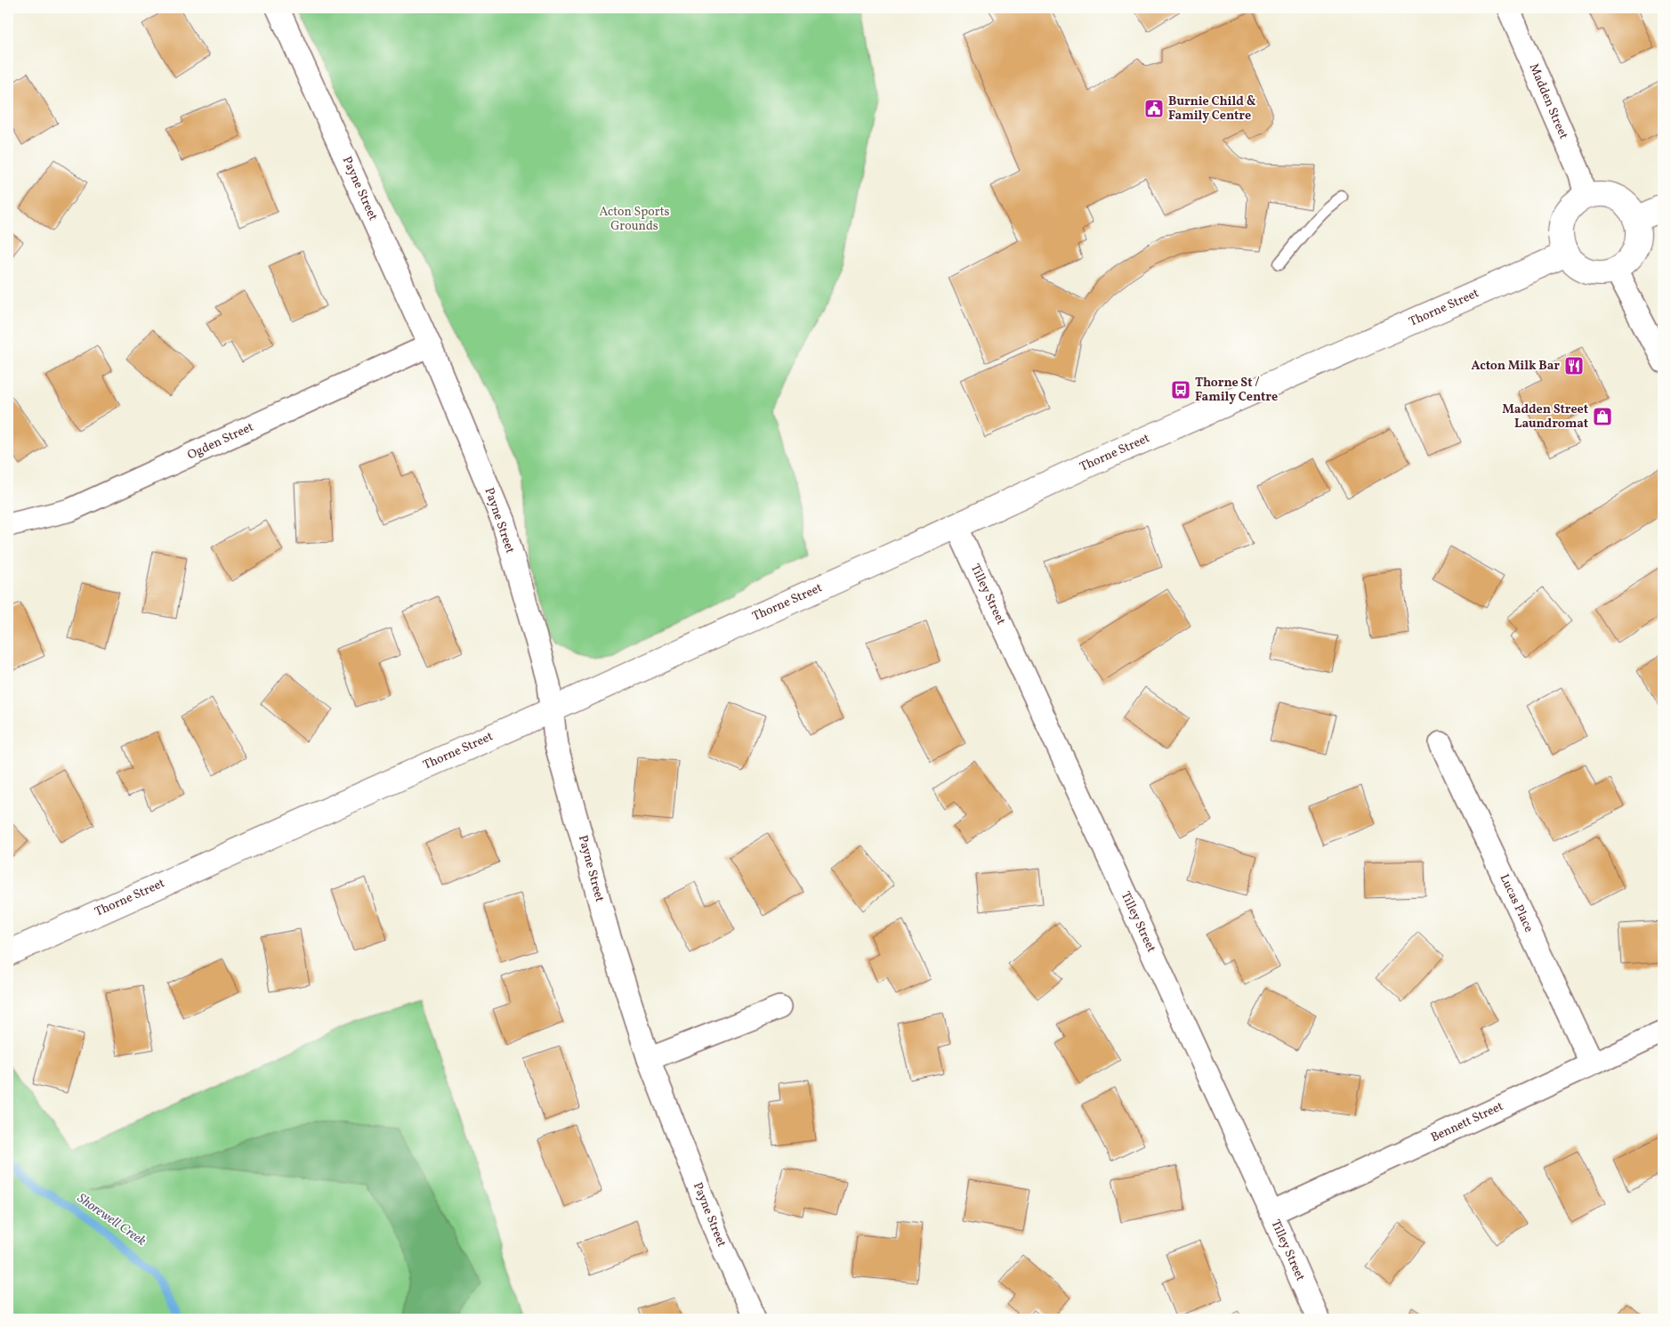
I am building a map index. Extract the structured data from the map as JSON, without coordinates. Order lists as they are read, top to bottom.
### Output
{
  "streets": {
    "street": [
      "Madden Street",
      "Payne Street",
      "Thorne Street",
      "Ogden Street",
      "Tilley Street",
      "Lucas Place",
      "Bennett Street"
    ]
  },
  "crossings": [
    ["Madden Street", "Thorne Street"],
    ["Payne Street", "Thorne Street"],
    ["Payne Street", "Ogden Street"],
    ["Thorne Street", "Tilley Street"],
    ["Tilley Street", "Bennett Street"],
    ["Lucas Place", "Bennett Street"]
  ],
  "water": ["Shorewell Creek"],
  "parks": ["Acton Sports Grounds"],
  "places": {
    "public building": ["Burnie Child & Family Centre"],
    "restaurant": ["Acton Milk Bar"],
    "bus stop": ["Thorne St / Family Centre"],
    "shop": ["Madden Street Laundromat"]
  }
}
